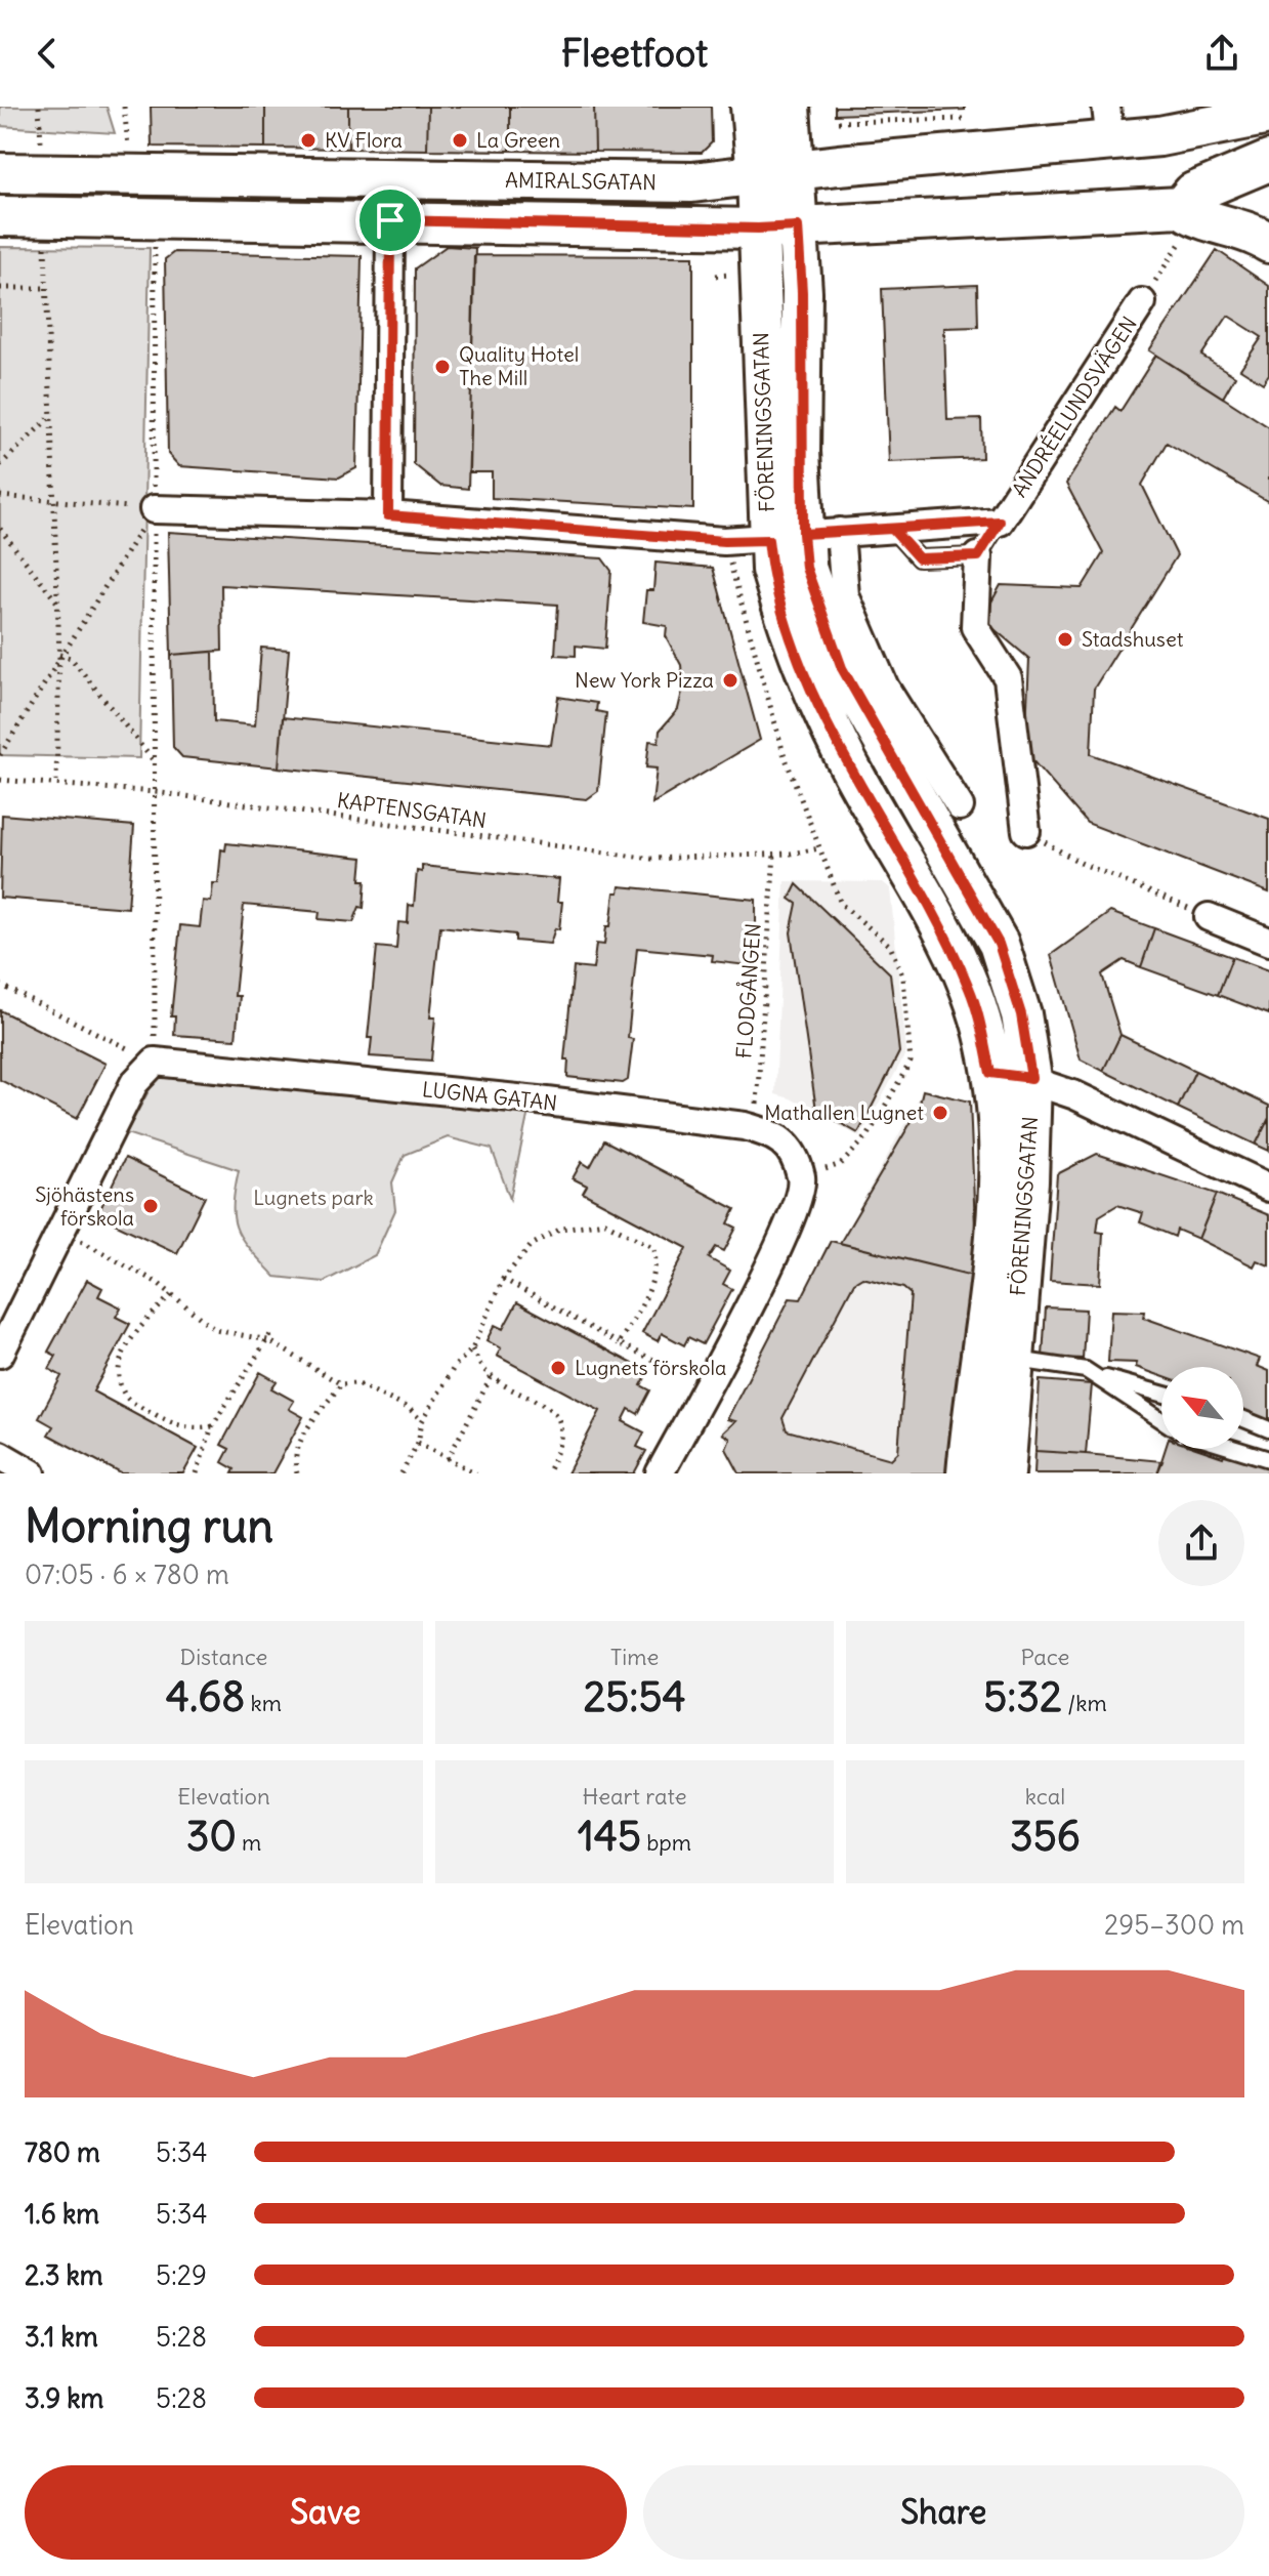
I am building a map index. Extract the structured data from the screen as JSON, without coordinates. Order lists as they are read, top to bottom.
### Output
{
  "streets": {
    "street": [
      "AMIRALSGATAN",
      "ANDRÉELUNDSVÄGEN",
      "FÖRENINGSGATAN",
      "LUGNA GATAN"
    ],
    "path": ["KAPTENSGATAN", "FLODGÅNGEN"]
  },
  "crossings": [
    ["AMIRALSGATAN", "FÖRENINGSGATAN"],
    ["KAPTENSGATAN", "FLODGÅNGEN"],
    ["FLODGÅNGEN", "LUGNA GATAN"]
  ],
  "parks": ["Lugnets park"],
  "places": [
    "KV Flora",
    "La Green",
    "Quality Hotel The Mill",
    "Stadshuset",
    "New York Pizza",
    "Mathallen Lugnet",
    "Sjöhästens förskola",
    "Lugnets förskola"
  ],
  "north": "top left",
  "page": {
    "header": "Fleetfoot",
    "heading": ["Morning run", "07:05 · 6 × 780 m"],
    "stats": [
      ["Distance", "4.68 km"],
      ["Time", "25:54"],
      ["Pace", "5:32 /km"],
      ["Elevation", "30 m"],
      ["Heart rate", "145 bpm"],
      ["kcal", "356"]
    ],
    "chart": ["Elevation", "295–300 m"],
    "list": [
      {
        "name": "780 m",
        "note": "5:34"
      },
      {
        "name": "1.6 km",
        "note": "5:34"
      },
      {
        "name": "2.3 km",
        "note": "5:29"
      },
      {
        "name": "3.1 km",
        "note": "5:28"
      },
      {
        "name": "3.9 km",
        "note": "5:28"
      }
    ],
    "buttons": ["Save", "Share"]
  }
}
